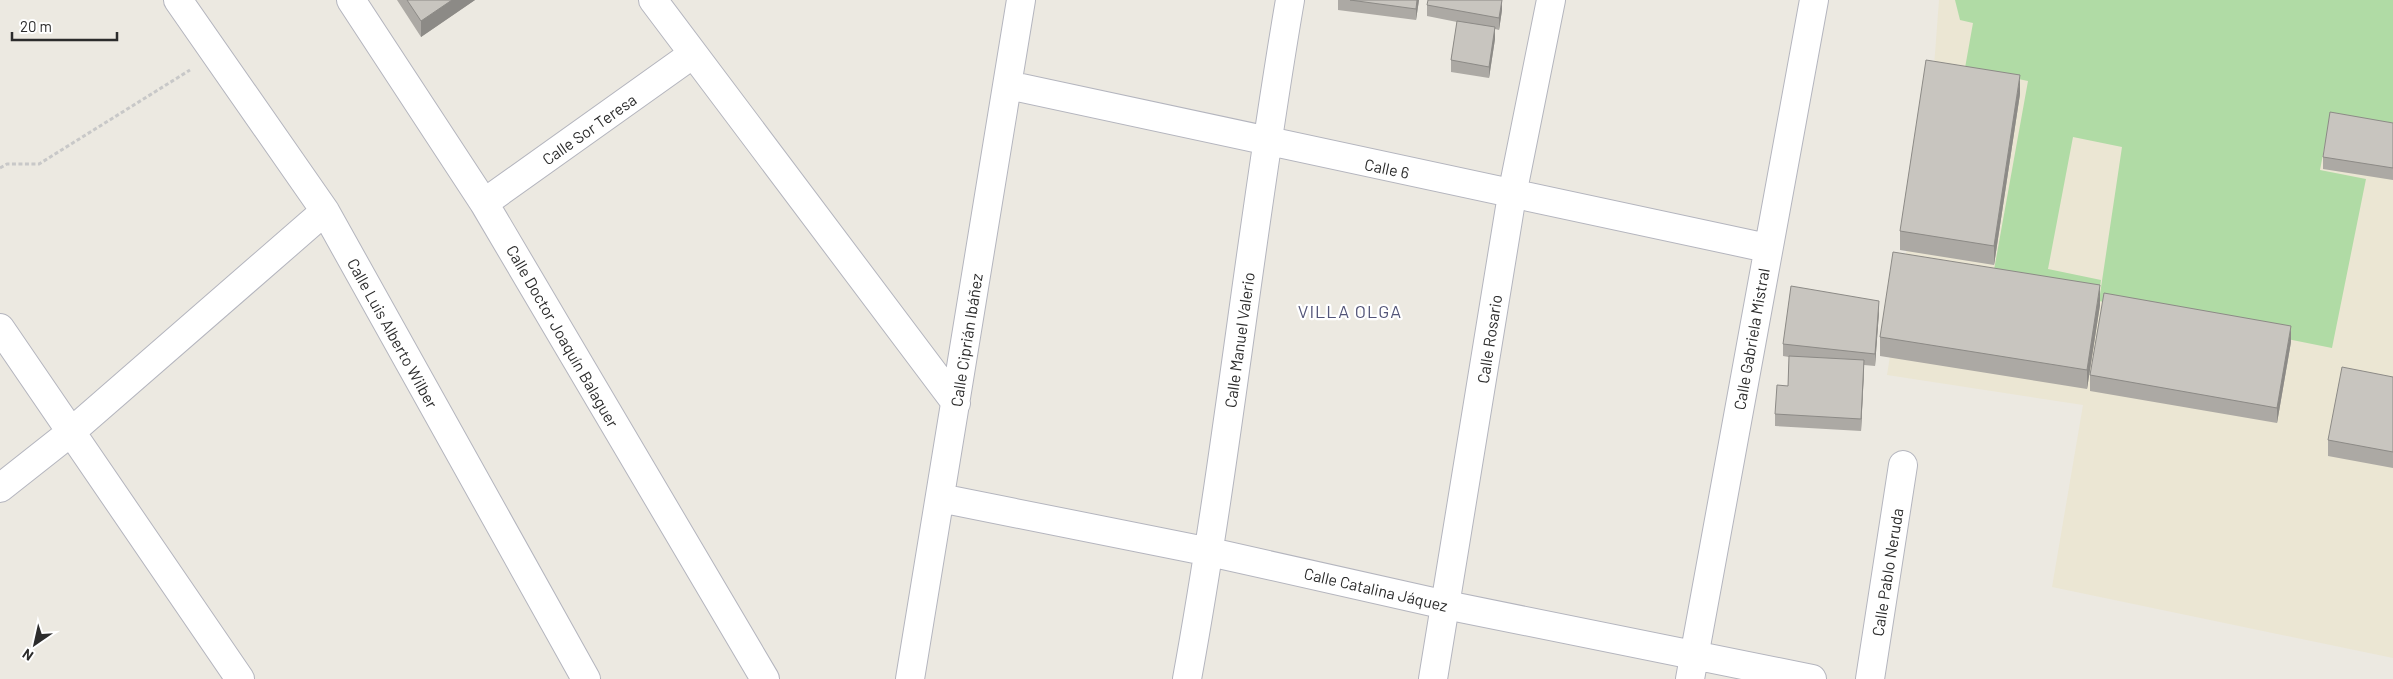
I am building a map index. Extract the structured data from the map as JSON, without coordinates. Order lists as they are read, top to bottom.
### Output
{
  "streets": {
    "street": [
      "Calle Sor Teresa",
      "Calle 6",
      "Calle Luis Alberto Wilber",
      "Calle Doctor Joaquín Balaguer",
      "Calle Rosario",
      "Calle Gabriela Mistral",
      "Calle Ciprián Ibáñez",
      "Calle Manuel Valerio",
      "Calle Pablo Neruda",
      "Calle Catalina Jáquez"
    ]
  },
  "crossings": [
    ["Calle Sor Teresa", "Calle Doctor Joaquín Balaguer"],
    ["Calle 6", "Calle Rosario"],
    ["Calle 6", "Calle Gabriela Mistral"],
    ["Calle 6", "Calle Ciprián Ibáñez"],
    ["Calle 6", "Calle Manuel Valerio"],
    ["Calle Rosario", "Calle Catalina Jáquez"],
    ["Calle Gabriela Mistral", "Calle Catalina Jáquez"],
    ["Calle Ciprián Ibáñez", "Calle Catalina Jáquez"],
    ["Calle Manuel Valerio", "Calle Catalina Jáquez"]
  ],
  "districts": ["VILLA OLGA"],
  "scale_bar": "20 m",
  "north": "bottom left"
}
